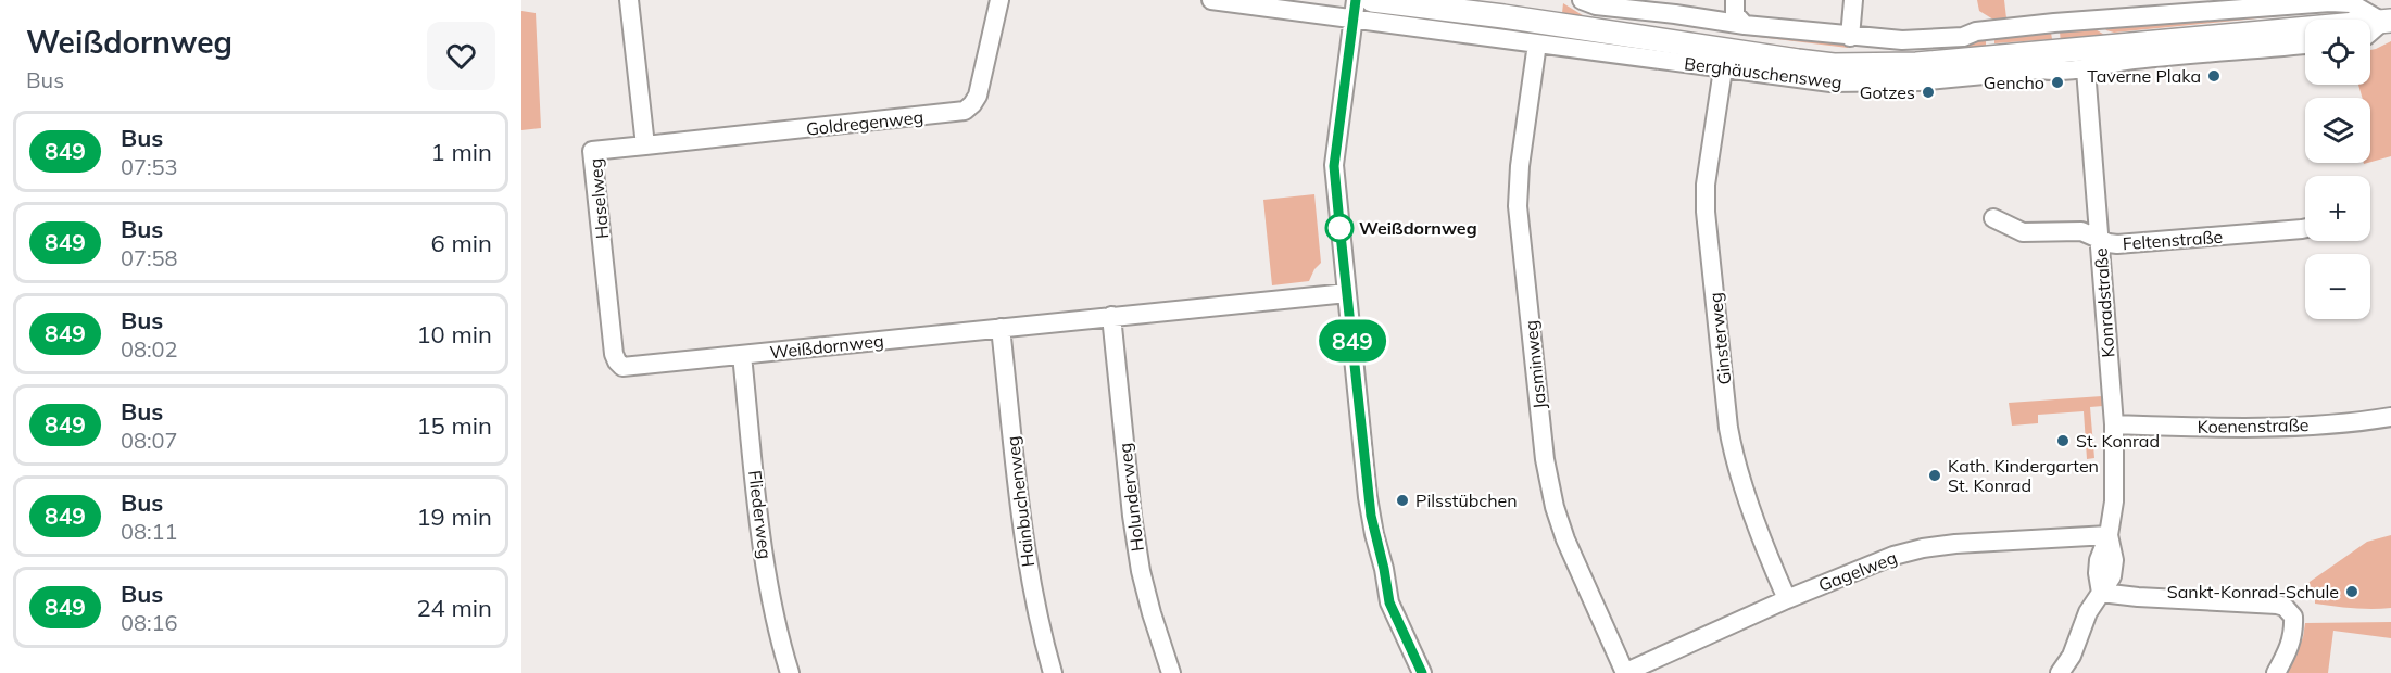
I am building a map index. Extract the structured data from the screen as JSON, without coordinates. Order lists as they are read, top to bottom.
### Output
{
  "streets": {
    "main road": ["Berghäuschensweg"],
    "street": [
      "Goldregenweg",
      "Haselweg",
      "Feltenstraße",
      "Konradstraße",
      "Ginsterweg",
      "Weißdornweg",
      "Jasminweg",
      "Koenenstraße",
      "Holunderweg",
      "Hainbuchenweg",
      "Fliederweg",
      "Gagelweg"
    ]
  },
  "crossings": [
    ["Berghäuschensweg", "Konradstraße"],
    ["Berghäuschensweg", "Ginsterweg"],
    ["Berghäuschensweg", "Jasminweg"],
    ["Goldregenweg", "Haselweg"],
    ["Haselweg", "Weißdornweg"],
    ["Feltenstraße", "Konradstraße"],
    ["Konradstraße", "Koenenstraße"],
    ["Konradstraße", "Gagelweg"],
    ["Ginsterweg", "Gagelweg"],
    ["Weißdornweg", "Holunderweg"],
    ["Weißdornweg", "Hainbuchenweg"],
    ["Weißdornweg", "Fliederweg"],
    ["Jasminweg", "Gagelweg"]
  ],
  "places": [
    "Taverne Plaka",
    "Gencho",
    "Gotzes",
    "Weißdornweg",
    "St. Konrad",
    "Kath. Kindergarten St. Konrad",
    "Pilsstübchen",
    "Sankt-Konrad-Schule"
  ],
  "lines": ["bus line 849"],
  "page": {
    "heading": ["Weißdornweg", "Bus"],
    "on_map": "849",
    "map_buttons": ["+", "−"],
    "list": [
      {
        "mark": "849",
        "name": "Bus",
        "note": "07:53",
        "value": "1 min"
      },
      {
        "mark": "849",
        "name": "Bus",
        "note": "07:58",
        "value": "6 min"
      },
      {
        "mark": "849",
        "name": "Bus",
        "note": "08:02",
        "value": "10 min"
      },
      {
        "mark": "849",
        "name": "Bus",
        "note": "08:07",
        "value": "15 min"
      },
      {
        "mark": "849",
        "name": "Bus",
        "note": "08:11",
        "value": "19 min"
      },
      {
        "mark": "849",
        "name": "Bus",
        "note": "08:16",
        "value": "24 min"
      }
    ]
  }
}
